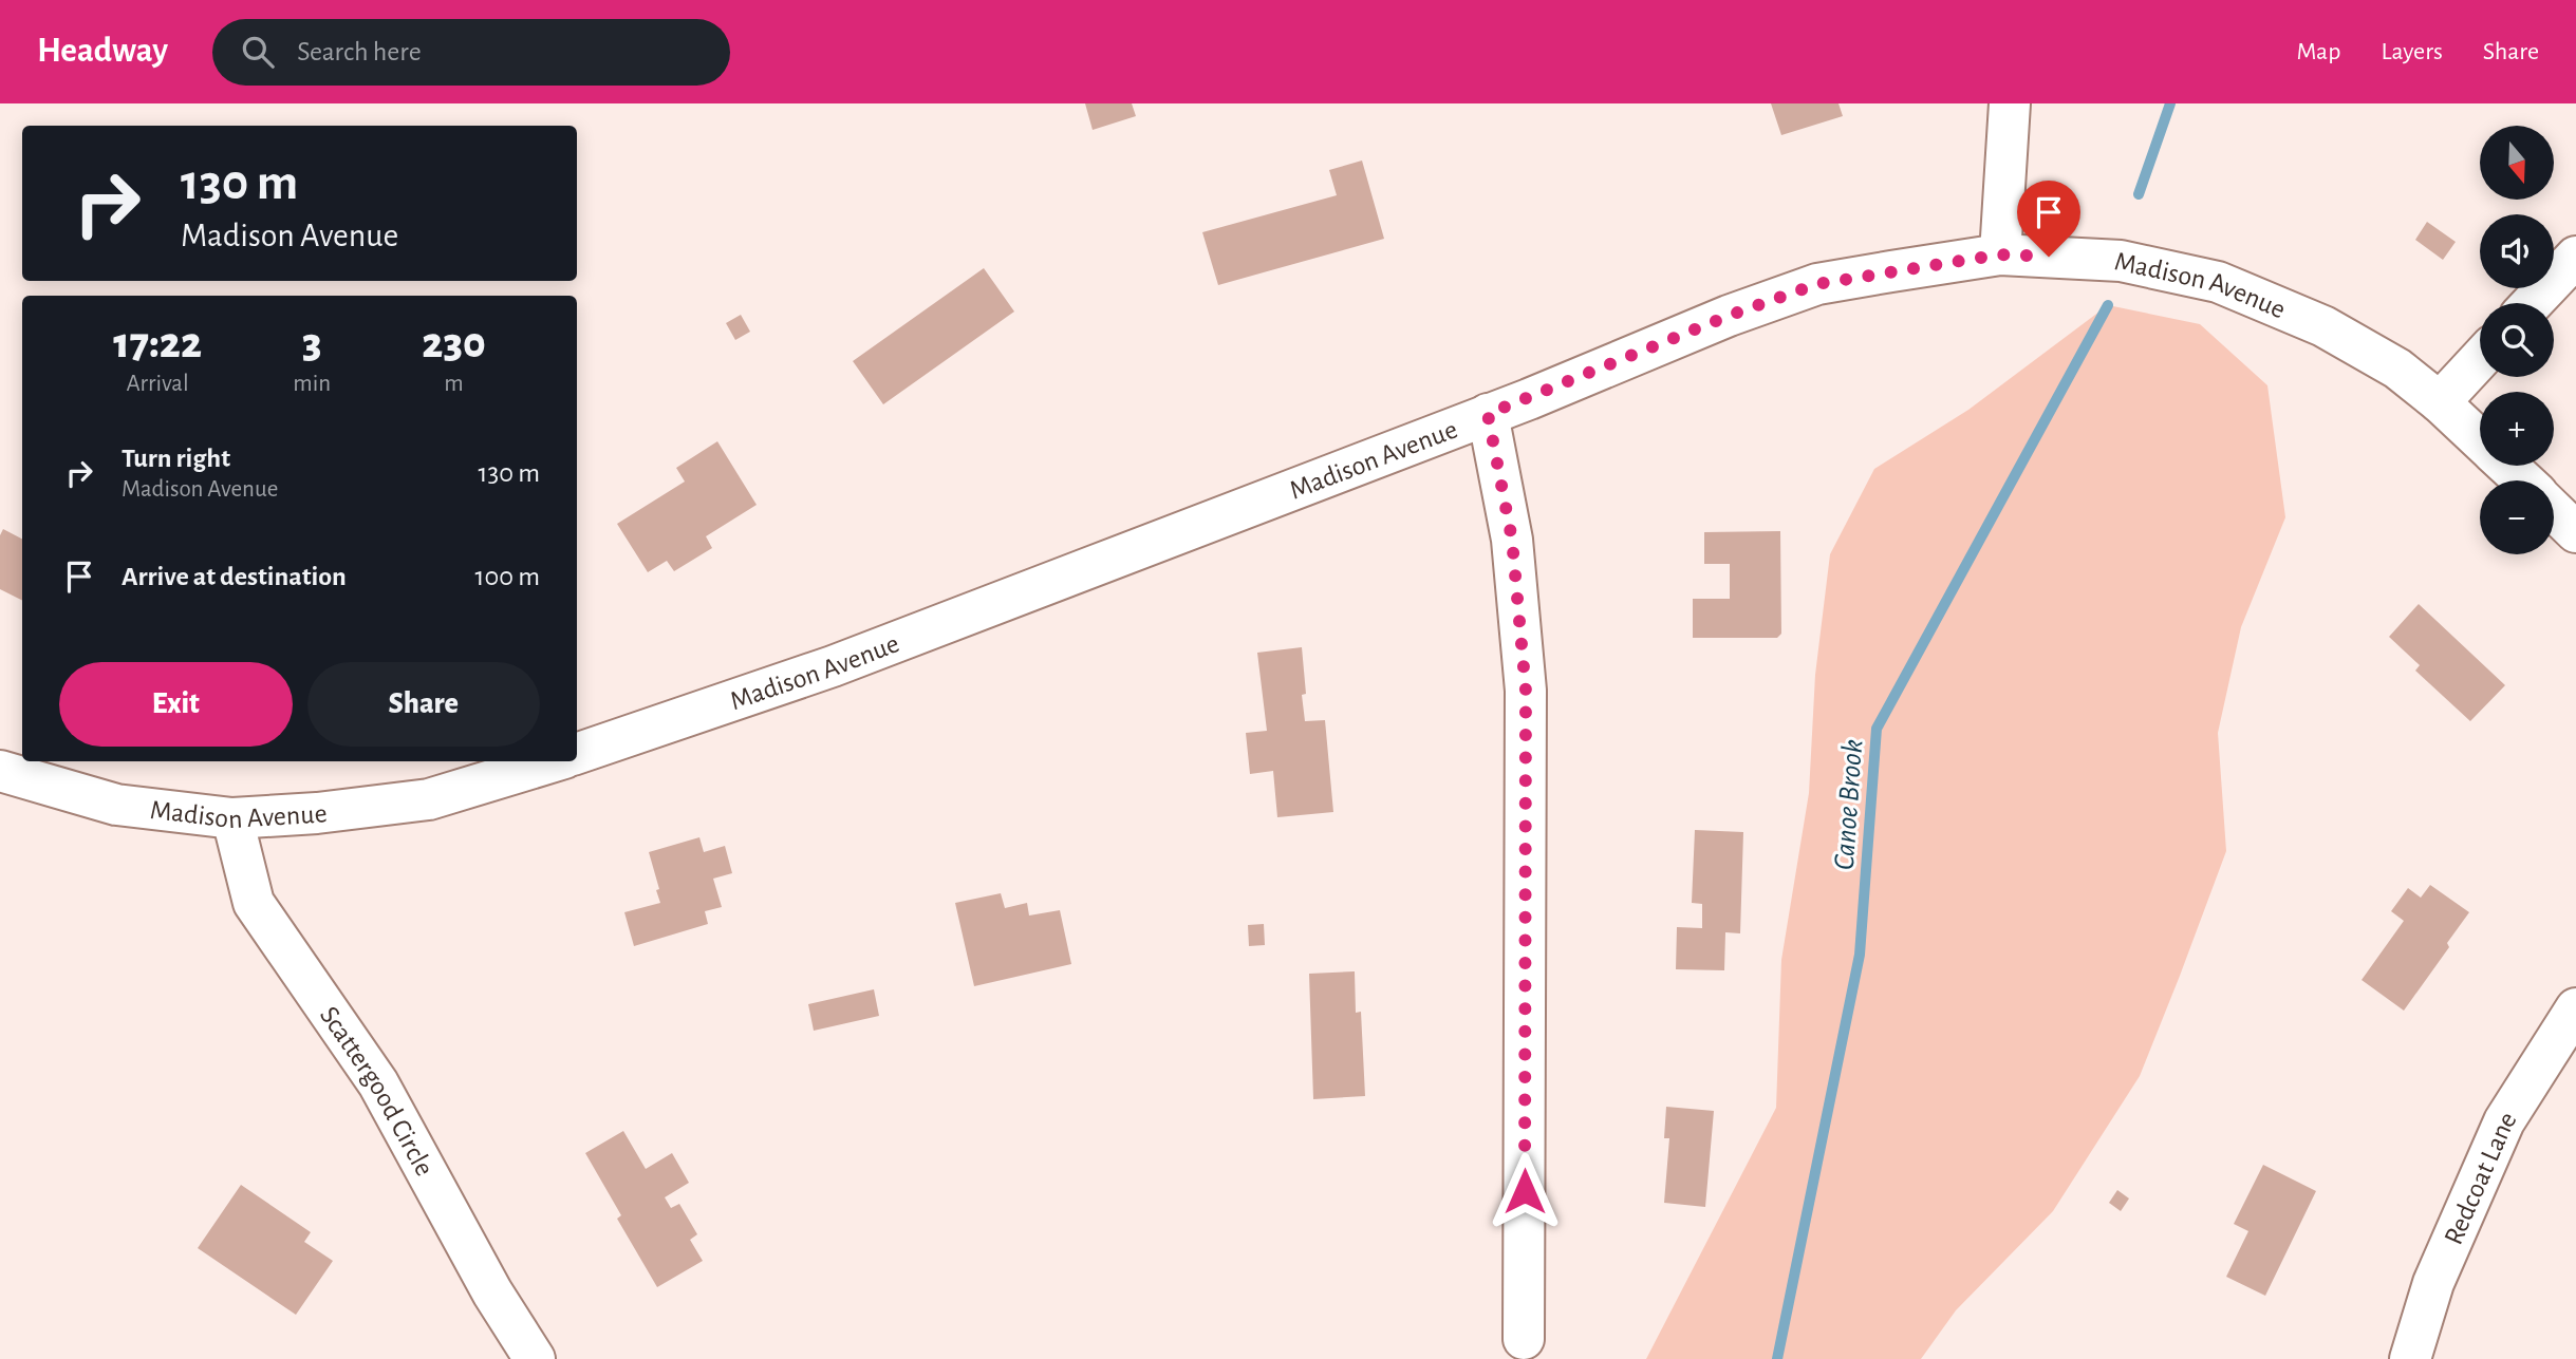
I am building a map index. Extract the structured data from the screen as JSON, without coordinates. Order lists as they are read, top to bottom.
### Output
{
  "streets": {
    "street": ["Madison Avenue", "Scattergood Circle", "Redcoat Lane"]
  },
  "crossings": [
    ["Madison Avenue", "Scattergood Circle"]
  ],
  "water": ["Canoe Brook"],
  "north": "bottom",
  "page": {
    "header": "Headway",
    "search": "Search here",
    "nav": ["Map", "Layers", "Share"],
    "map_buttons": ["+", "−"],
    "turn": ["130 m", "Madison Avenue"],
    "eta": [
      "17:22",
      "Arrival",
      "3",
      "min",
      "230",
      "m"
    ],
    "list": [
      {
        "name": "Turn right",
        "note": "Madison Avenue",
        "value": "130 m"
      },
      {
        "name": "Arrive at destination",
        "value": "100 m"
      }
    ],
    "buttons": ["Exit", "Share"]
  }
}
